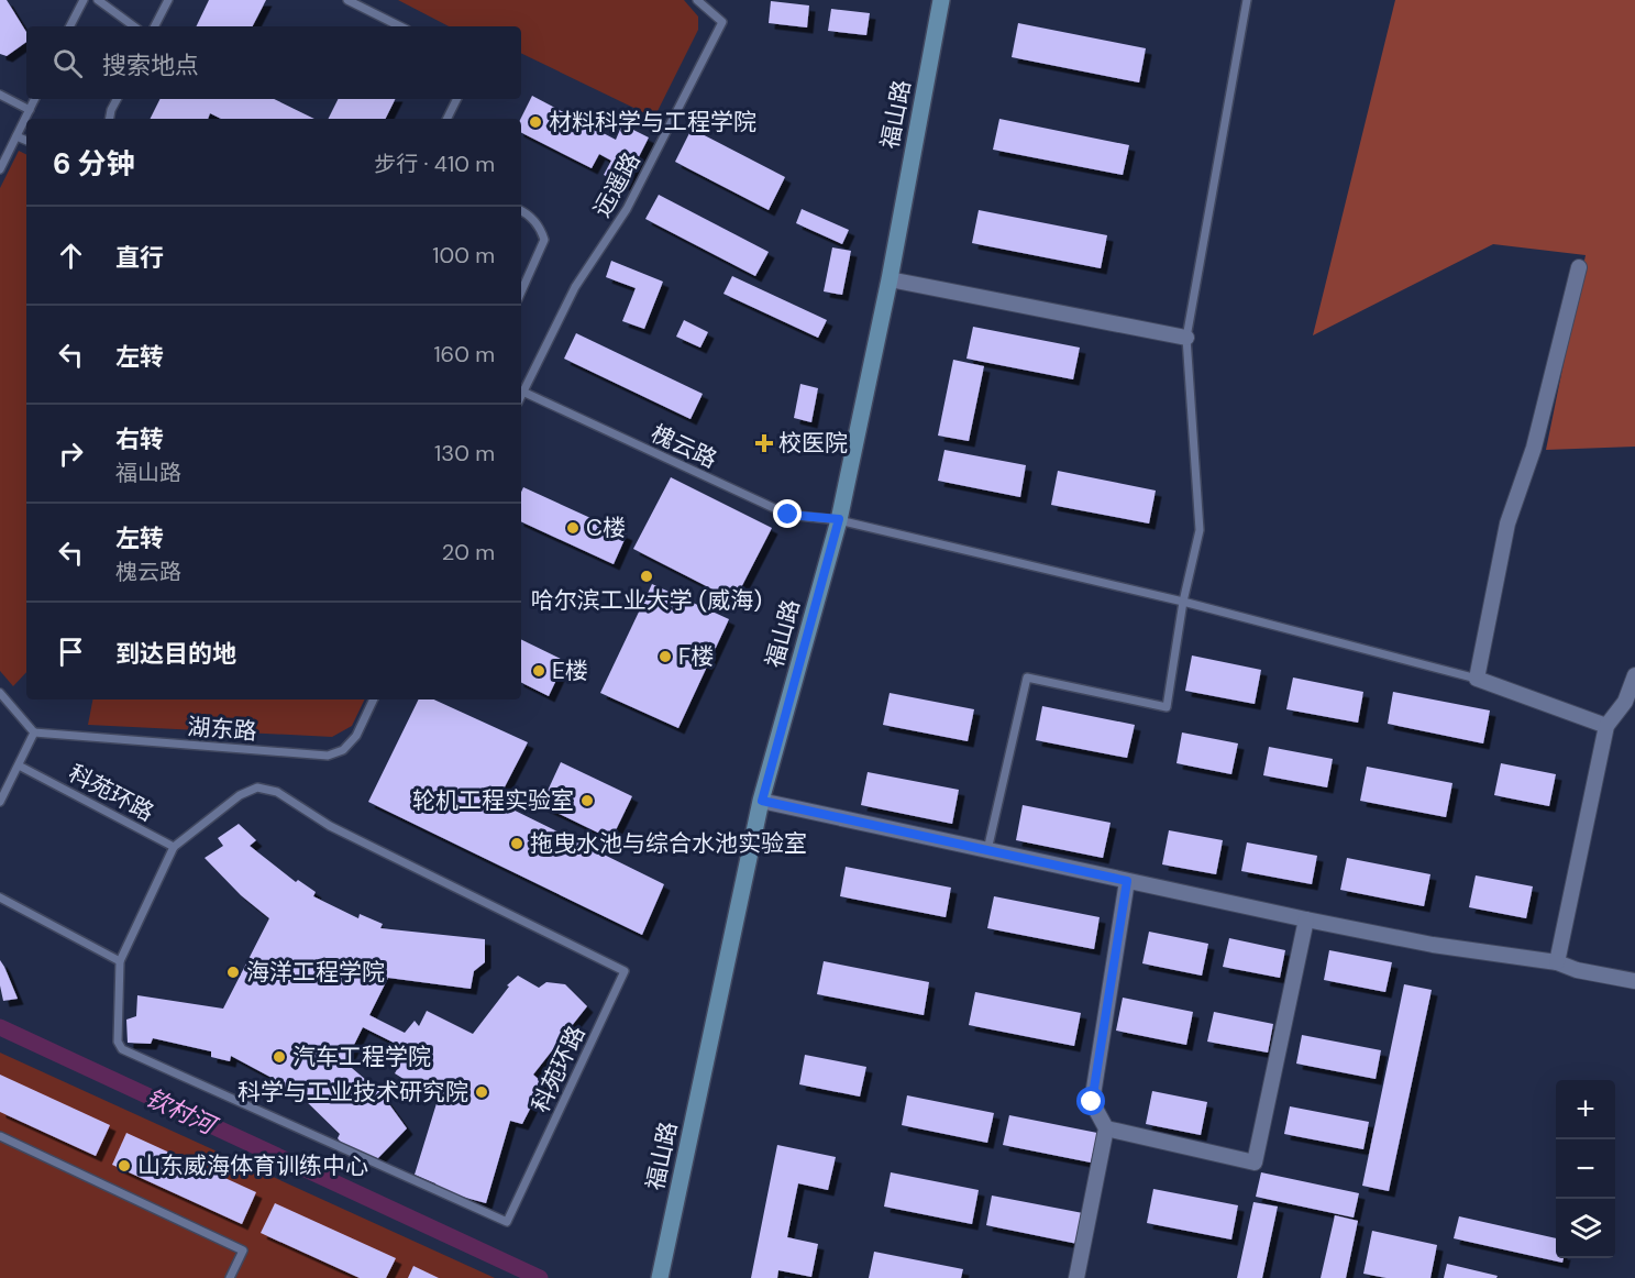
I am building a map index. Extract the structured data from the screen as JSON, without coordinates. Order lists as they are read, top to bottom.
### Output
{
  "streets": {
    "main road": ["福山路"],
    "lane": [
      "远遥路",
      "槐云路",
      "湖东路",
      "科苑环路"
    ]
  },
  "crossings": [
    ["福山路", "槐云路"]
  ],
  "water": ["钦村河"],
  "places": {
    "other": [
      "材料科学与工程学院",
      "C楼",
      "哈尔滨工业大学 (威海)",
      "F楼",
      "E楼",
      "轮机工程实验室",
      "拖曳水池与综合水池实验室",
      "海洋工程学院",
      "汽车工程学院",
      "科学与工业技术研究院",
      "山东威海体育训练中心"
    ],
    "health": ["校医院"]
  },
  "page": {
    "search": "搜索地点",
    "heading": ["6 分钟", "步行 · 410 m"],
    "list": [
      ["直行", "100 m"],
      ["左转", "160 m"],
      ["右转", "福山路", "130 m"],
      ["左转", "槐云路", "20 m"],
      "到达目的地"
    ],
    "map_buttons": ["+", "−"]
  }
}
